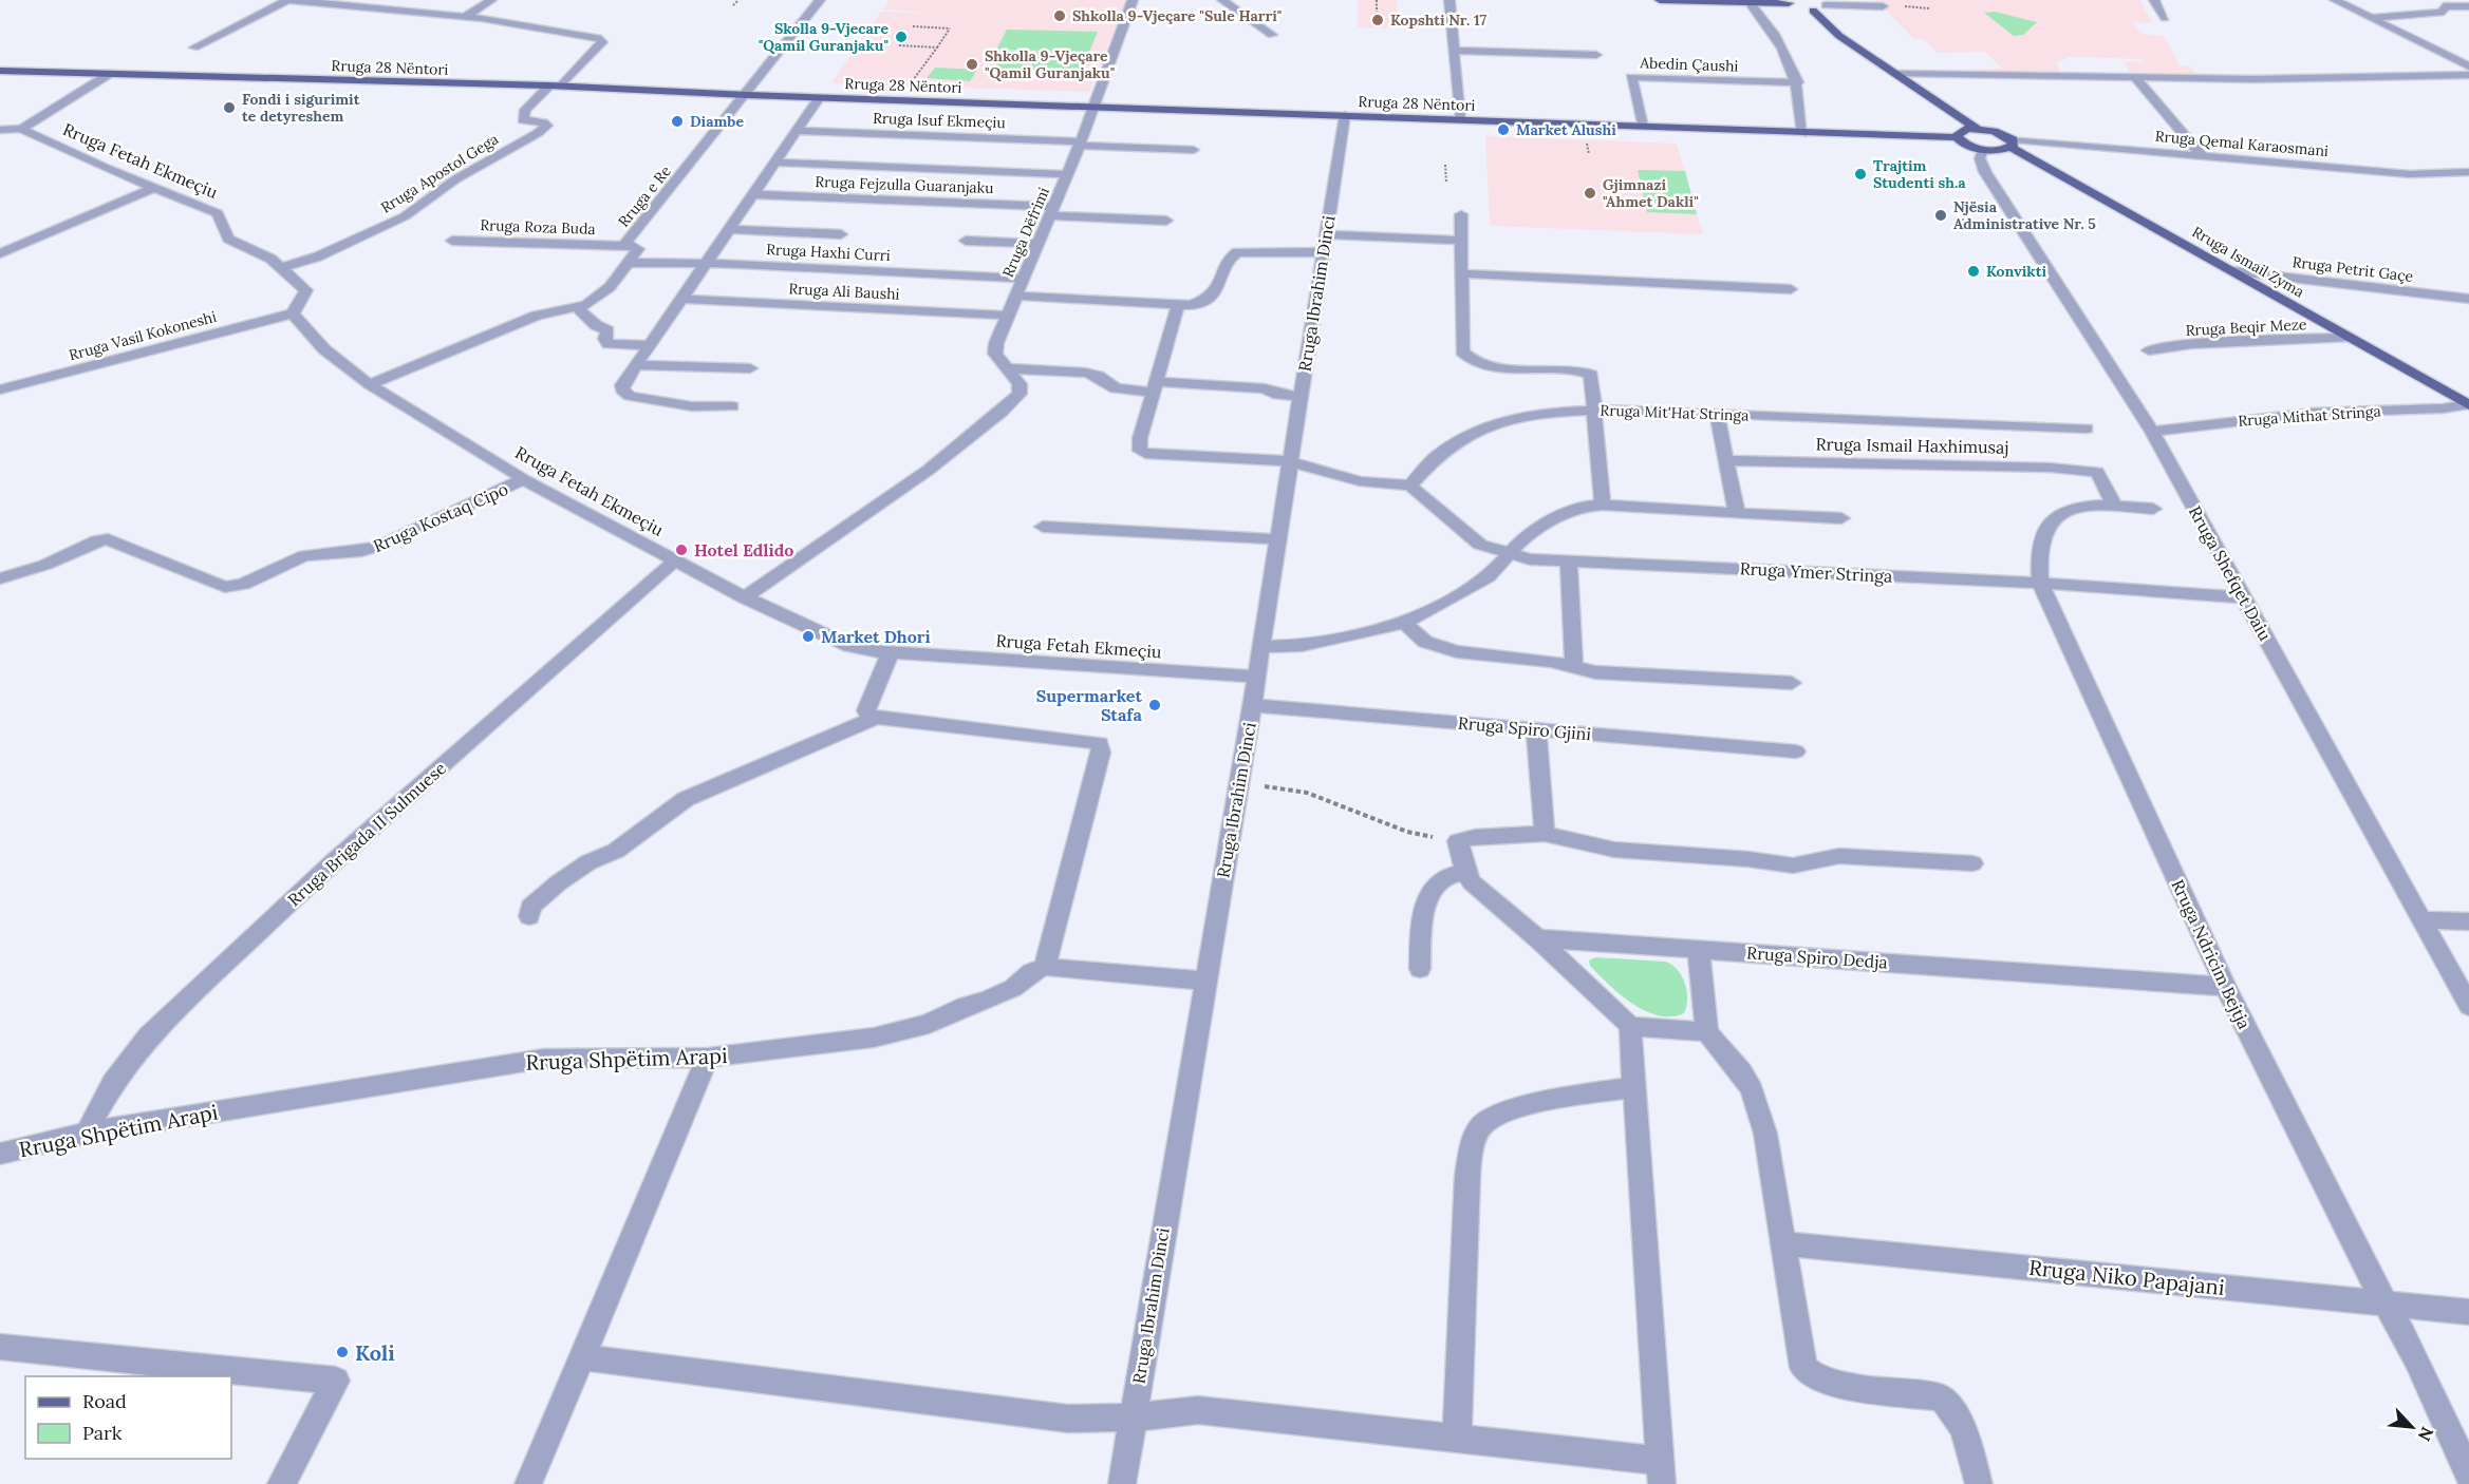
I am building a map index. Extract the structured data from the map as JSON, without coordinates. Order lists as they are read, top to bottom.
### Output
{
  "streets": {
    "main road": ["Rruga 28 Nëntori", "Rruga Ismail Zyma"],
    "street": [
      "Abedin Çaushi",
      "Rruga Isuf Ekmeçiu",
      "Rruga Qemal Karaosmani",
      "Rruga Fetah Ekmeçiu",
      "Rruga Apostol Gega",
      "Rruga Fejzulla Guaranjaku",
      "Rruga e Re",
      "Rruga Roza Buda",
      "Rruga Dëfrimi",
      "Rruga Haxhi Curri",
      "Rruga Petrit Gaçe",
      "Rruga Ali Baushi",
      "Rruga Ibrahim Dinci",
      "Rruga Beqir Meze",
      "Rruga Vasil Kokoneshi",
      "Rruga Mit'Hat Stringa",
      "Rruga Mithat Stringa",
      "Rruga Ismail Haxhimusaj",
      "Rruga Kostaq Cipo",
      "Rruga Ymer Stringa",
      "Rruga Shefqet Daiu",
      "Rruga Spiro Gjini",
      "Rruga Brigada II Sulmuese",
      "Rruga Ndricim Bejtja",
      "Rruga Spiro Dedja",
      "Rruga Shpëtim Arapi",
      "Rruga Niko Papajani"
    ]
  },
  "crossings": [
    ["Abedin Çaushi", "Rruga 28 Nëntori"],
    ["Rruga 28 Nëntori", "Rruga Apostol Gega"],
    ["Rruga 28 Nëntori", "Rruga e Re"],
    ["Rruga 28 Nëntori", "Rruga Dëfrimi"],
    ["Rruga 28 Nëntori", "Rruga Ibrahim Dinci"],
    ["Rruga Isuf Ekmeçiu", "Rruga Dëfrimi"],
    ["Rruga Qemal Karaosmani", "Rruga Ismail Zyma"],
    ["Rruga Fetah Ekmeçiu", "Rruga Apostol Gega"],
    ["Rruga Fetah Ekmeçiu", "Rruga Dëfrimi"],
    ["Rruga Fetah Ekmeçiu", "Rruga Ibrahim Dinci"],
    ["Rruga Fetah Ekmeçiu", "Rruga Vasil Kokoneshi"],
    ["Rruga Fetah Ekmeçiu", "Rruga Kostaq Cipo"],
    ["Rruga Fetah Ekmeçiu", "Rruga Brigada II Sulmuese"],
    ["Rruga Fejzulla Guaranjaku", "Rruga Dëfrimi"],
    ["Rruga e Re", "Rruga Roza Buda"],
    ["Rruga e Re", "Rruga Haxhi Curri"],
    ["Rruga Dëfrimi", "Rruga Haxhi Curri"],
    ["Rruga Dëfrimi", "Rruga Ali Baushi"],
    ["Rruga Ismail Zyma", "Rruga Petrit Gaçe"],
    ["Rruga Ismail Zyma", "Rruga Beqir Meze"],
    ["Rruga Ismail Zyma", "Rruga Mithat Stringa"],
    ["Rruga Ibrahim Dinci", "Rruga Spiro Gjini"],
    ["Rruga Mit'Hat Stringa", "Rruga Ymer Stringa"],
    ["Rruga Mithat Stringa", "Rruga Shefqet Daiu"],
    ["Rruga Ismail Haxhimusaj", "Rruga Ndricim Bejtja"],
    ["Rruga Ymer Stringa", "Rruga Shefqet Daiu"],
    ["Rruga Ymer Stringa", "Rruga Ndricim Bejtja"],
    ["Rruga Brigada II Sulmuese", "Rruga Shpëtim Arapi"],
    ["Rruga Ndricim Bejtja", "Rruga Spiro Dedja"],
    ["Rruga Ndricim Bejtja", "Rruga Niko Papajani"]
  ],
  "places": [
    "Shkolla 9-Vjeçare \"Sule Harri\"",
    "Kopshti Nr. 17",
    "Skolla 9-Vjecare \"Qamil Guranjaku\"",
    "Shkolla 9-Vjeçare \"Qamil Guranjaku\"",
    "Fondi i sigurimit te detyreshem",
    "Diambe",
    "Market Alushi",
    "Trajtim Studenti sh.a",
    "Gjimnazi \"Ahmet Dakli\"",
    "Njësia Administrative Nr. 5",
    "Konvikti",
    "Hotel Edlido",
    "Market Dhori",
    "Supermarket Stafa",
    "Koli"
  ],
  "legend": ["Road", "Park"],
  "north": "bottom right"
}
